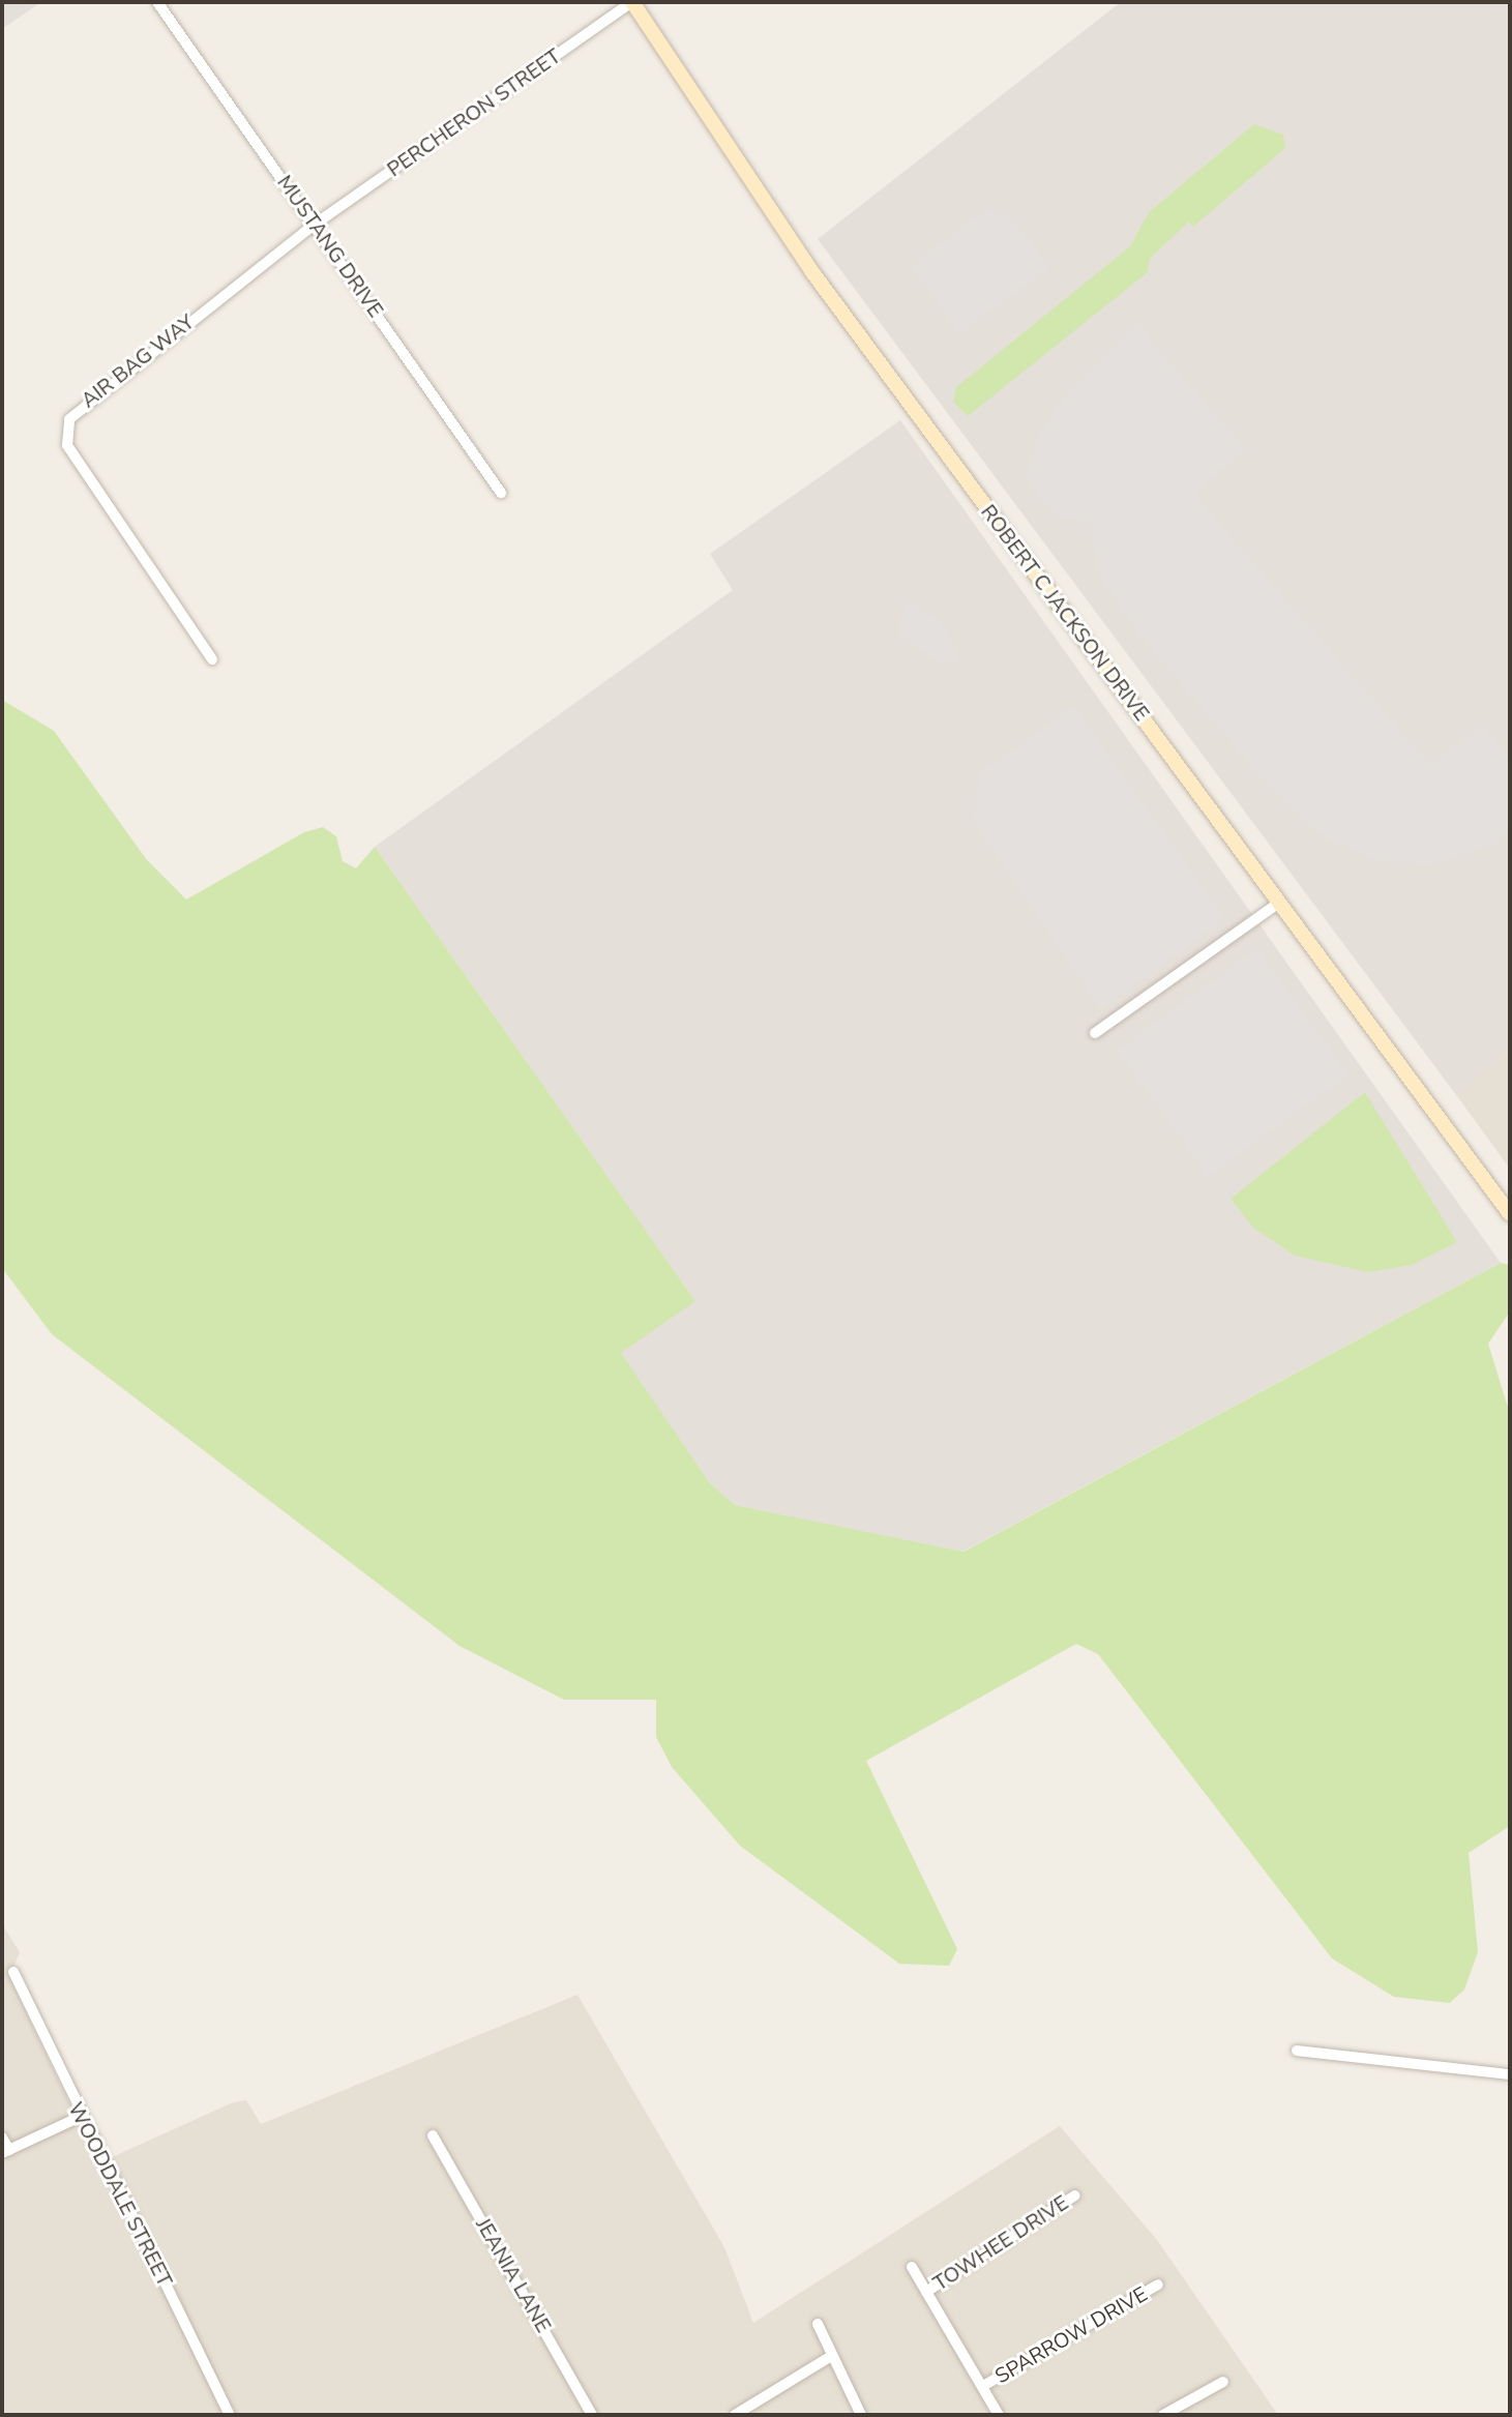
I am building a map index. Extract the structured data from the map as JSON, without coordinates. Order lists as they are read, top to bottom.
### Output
{
  "streets": {
    "main road": ["ROBERT C JACKSON DRIVE"],
    "street": [
      "PERCHERON STREET",
      "MUSTANG DRIVE",
      "AIR BAG WAY",
      "WOODDALE STREET",
      "TOWHEE DRIVE",
      "JEANIA LANE",
      "SPARROW DRIVE"
    ]
  },
  "crossings": [
    ["PERCHERON STREET", "MUSTANG DRIVE"],
    ["PERCHERON STREET", "AIR BAG WAY"],
    ["PERCHERON STREET", "ROBERT C JACKSON DRIVE"],
    ["MUSTANG DRIVE", "AIR BAG WAY"]
  ]
}
